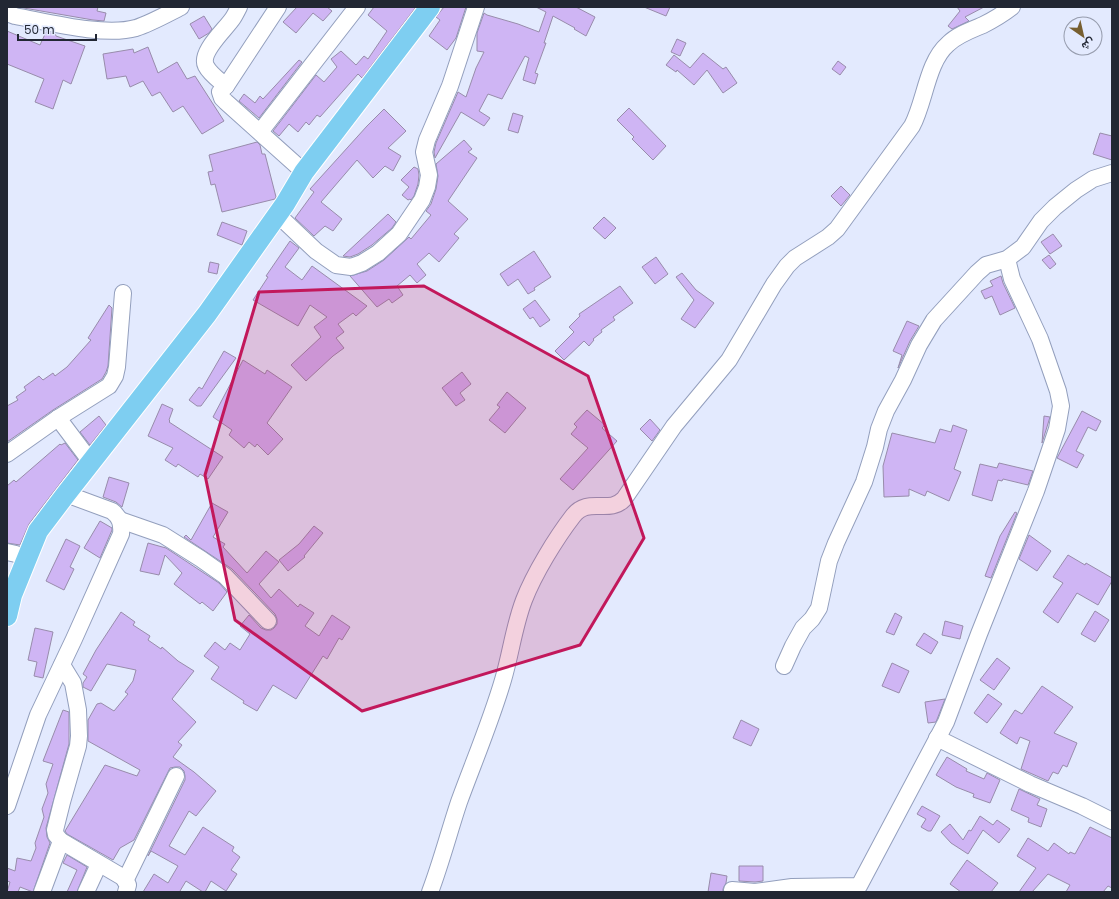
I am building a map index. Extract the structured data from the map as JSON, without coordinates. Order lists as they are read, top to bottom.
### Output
{
  "scale_bar": "50 m",
  "north": "bottom right"
}
